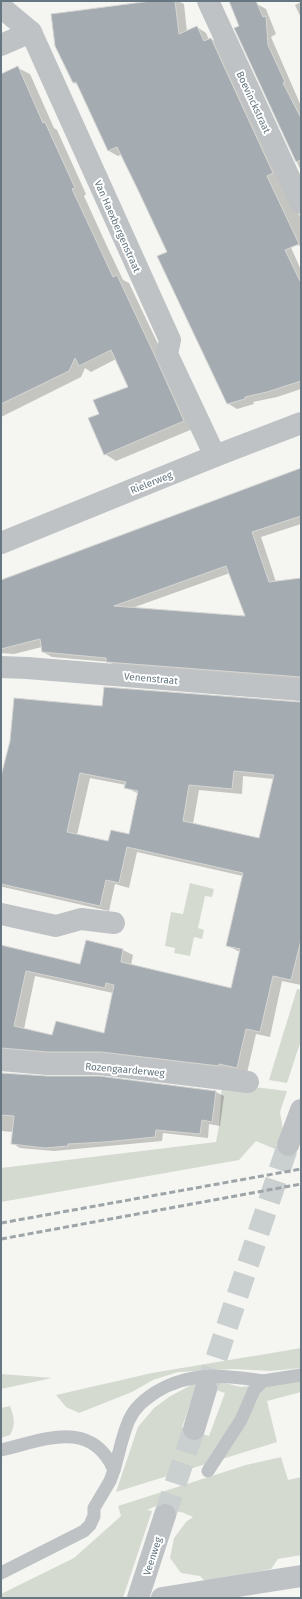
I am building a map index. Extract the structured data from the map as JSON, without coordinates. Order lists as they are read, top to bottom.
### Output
{
  "streets": {
    "street": [
      "Boevinckstraat",
      "Van Haexbergenstraat",
      "Rielerweg",
      "Venenstraat",
      "Rozengaarderweg",
      "Veenweg"
    ]
  },
  "crossings": [
    ["Van Haexbergenstraat", "Rielerweg"]
  ]
}
